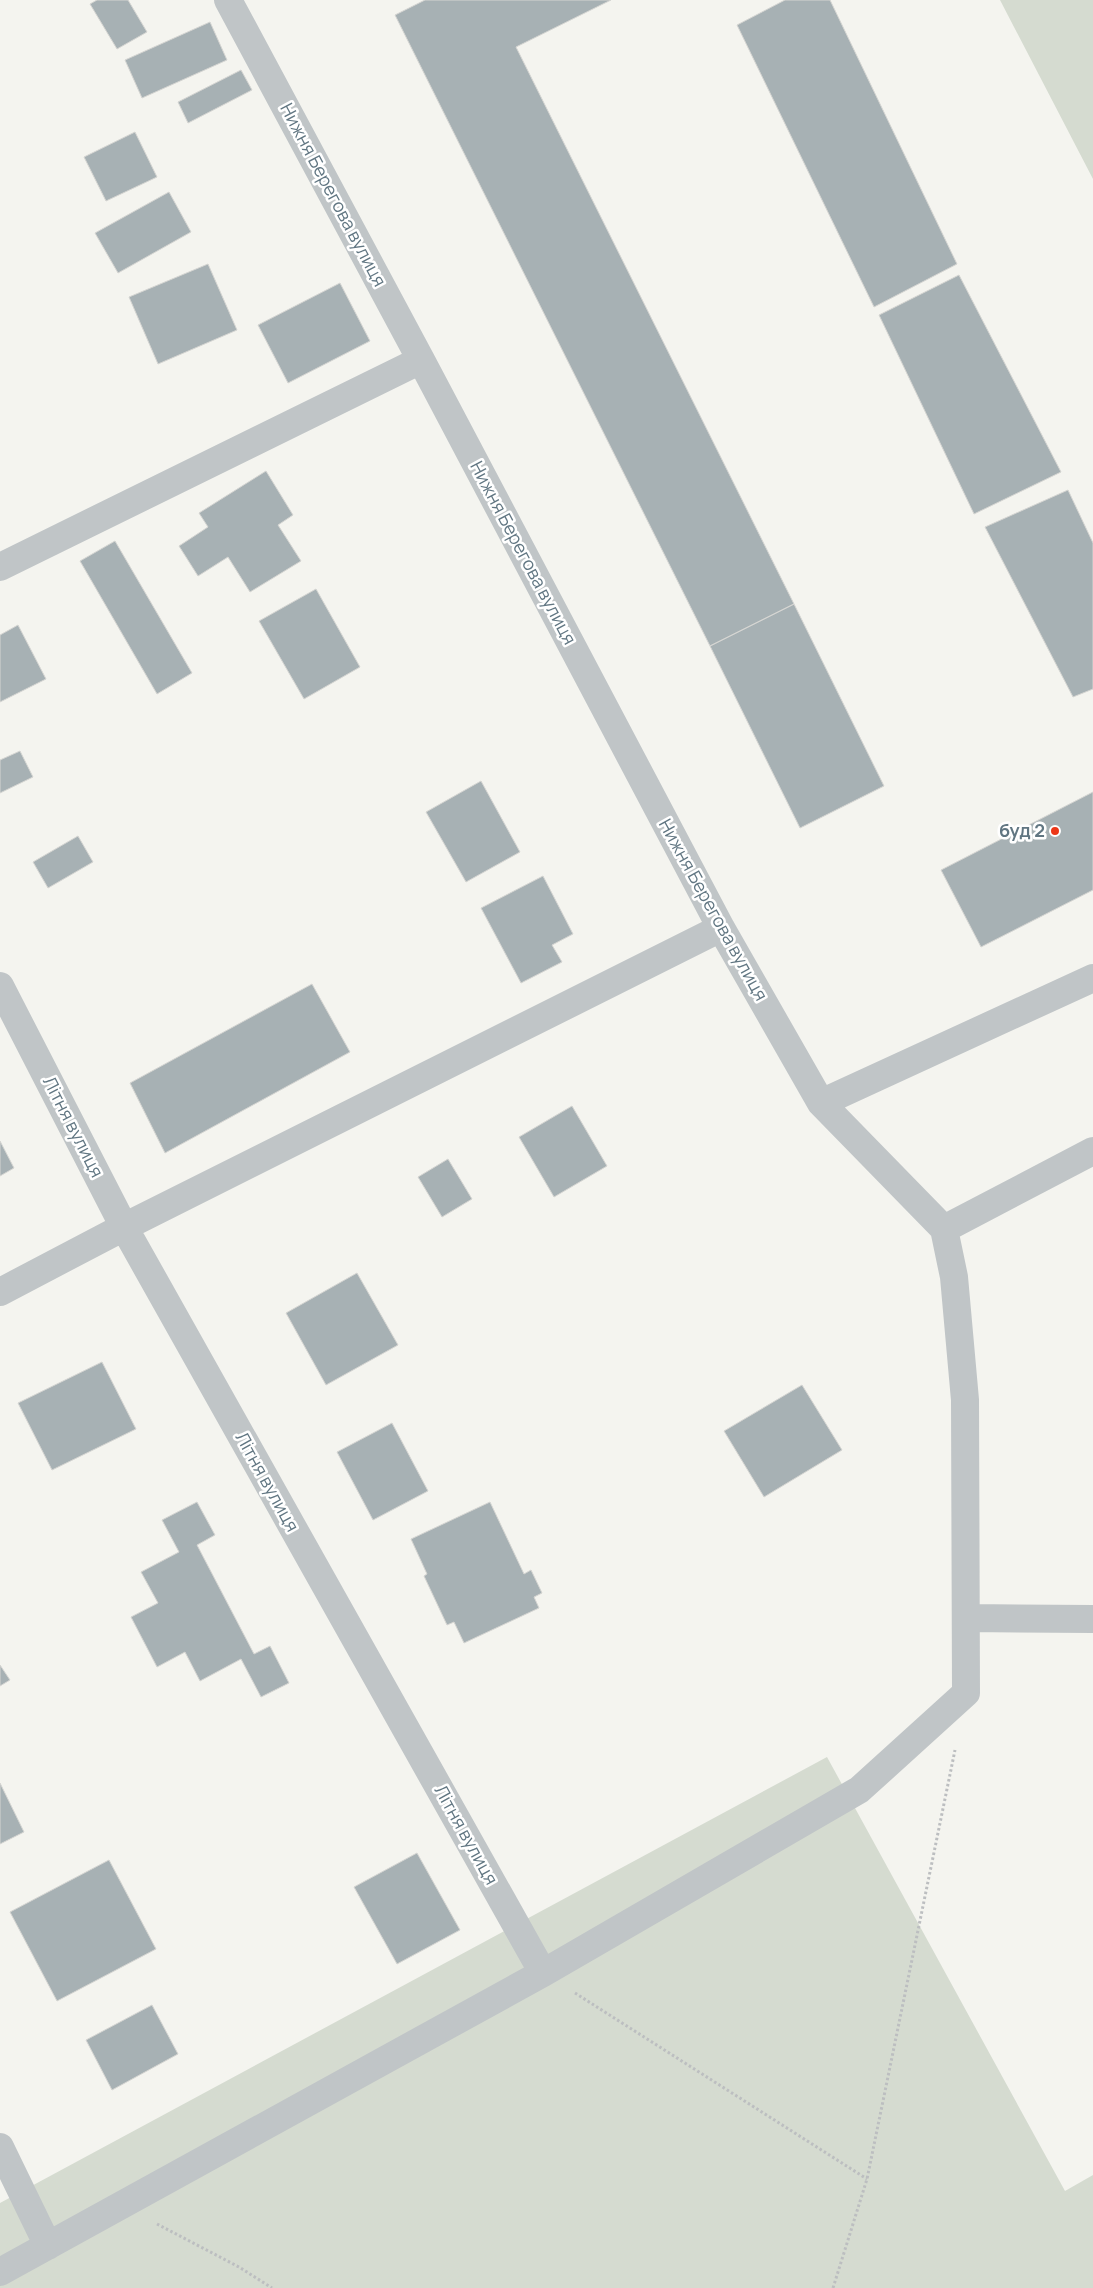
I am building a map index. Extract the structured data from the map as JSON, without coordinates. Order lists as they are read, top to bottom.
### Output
{
  "streets": {
    "street": ["Нижня Берегова вулиця", "Літня вулиця"]
  },
  "places": ["буд 2"]
}
